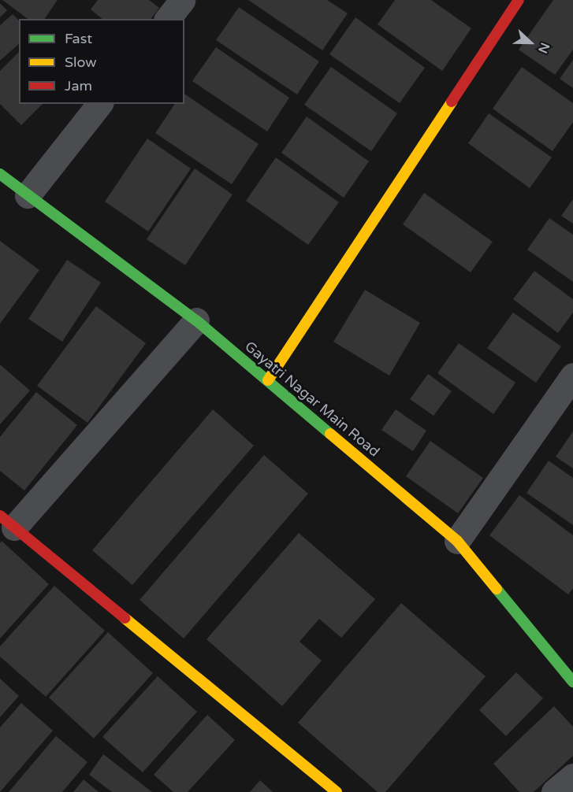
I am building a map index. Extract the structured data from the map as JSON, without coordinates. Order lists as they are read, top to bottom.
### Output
{
  "streets": {
    "street": ["Gayatri Nagar Main Road"]
  },
  "legend": ["Fast", "Slow", "Jam"],
  "north": "right"
}
